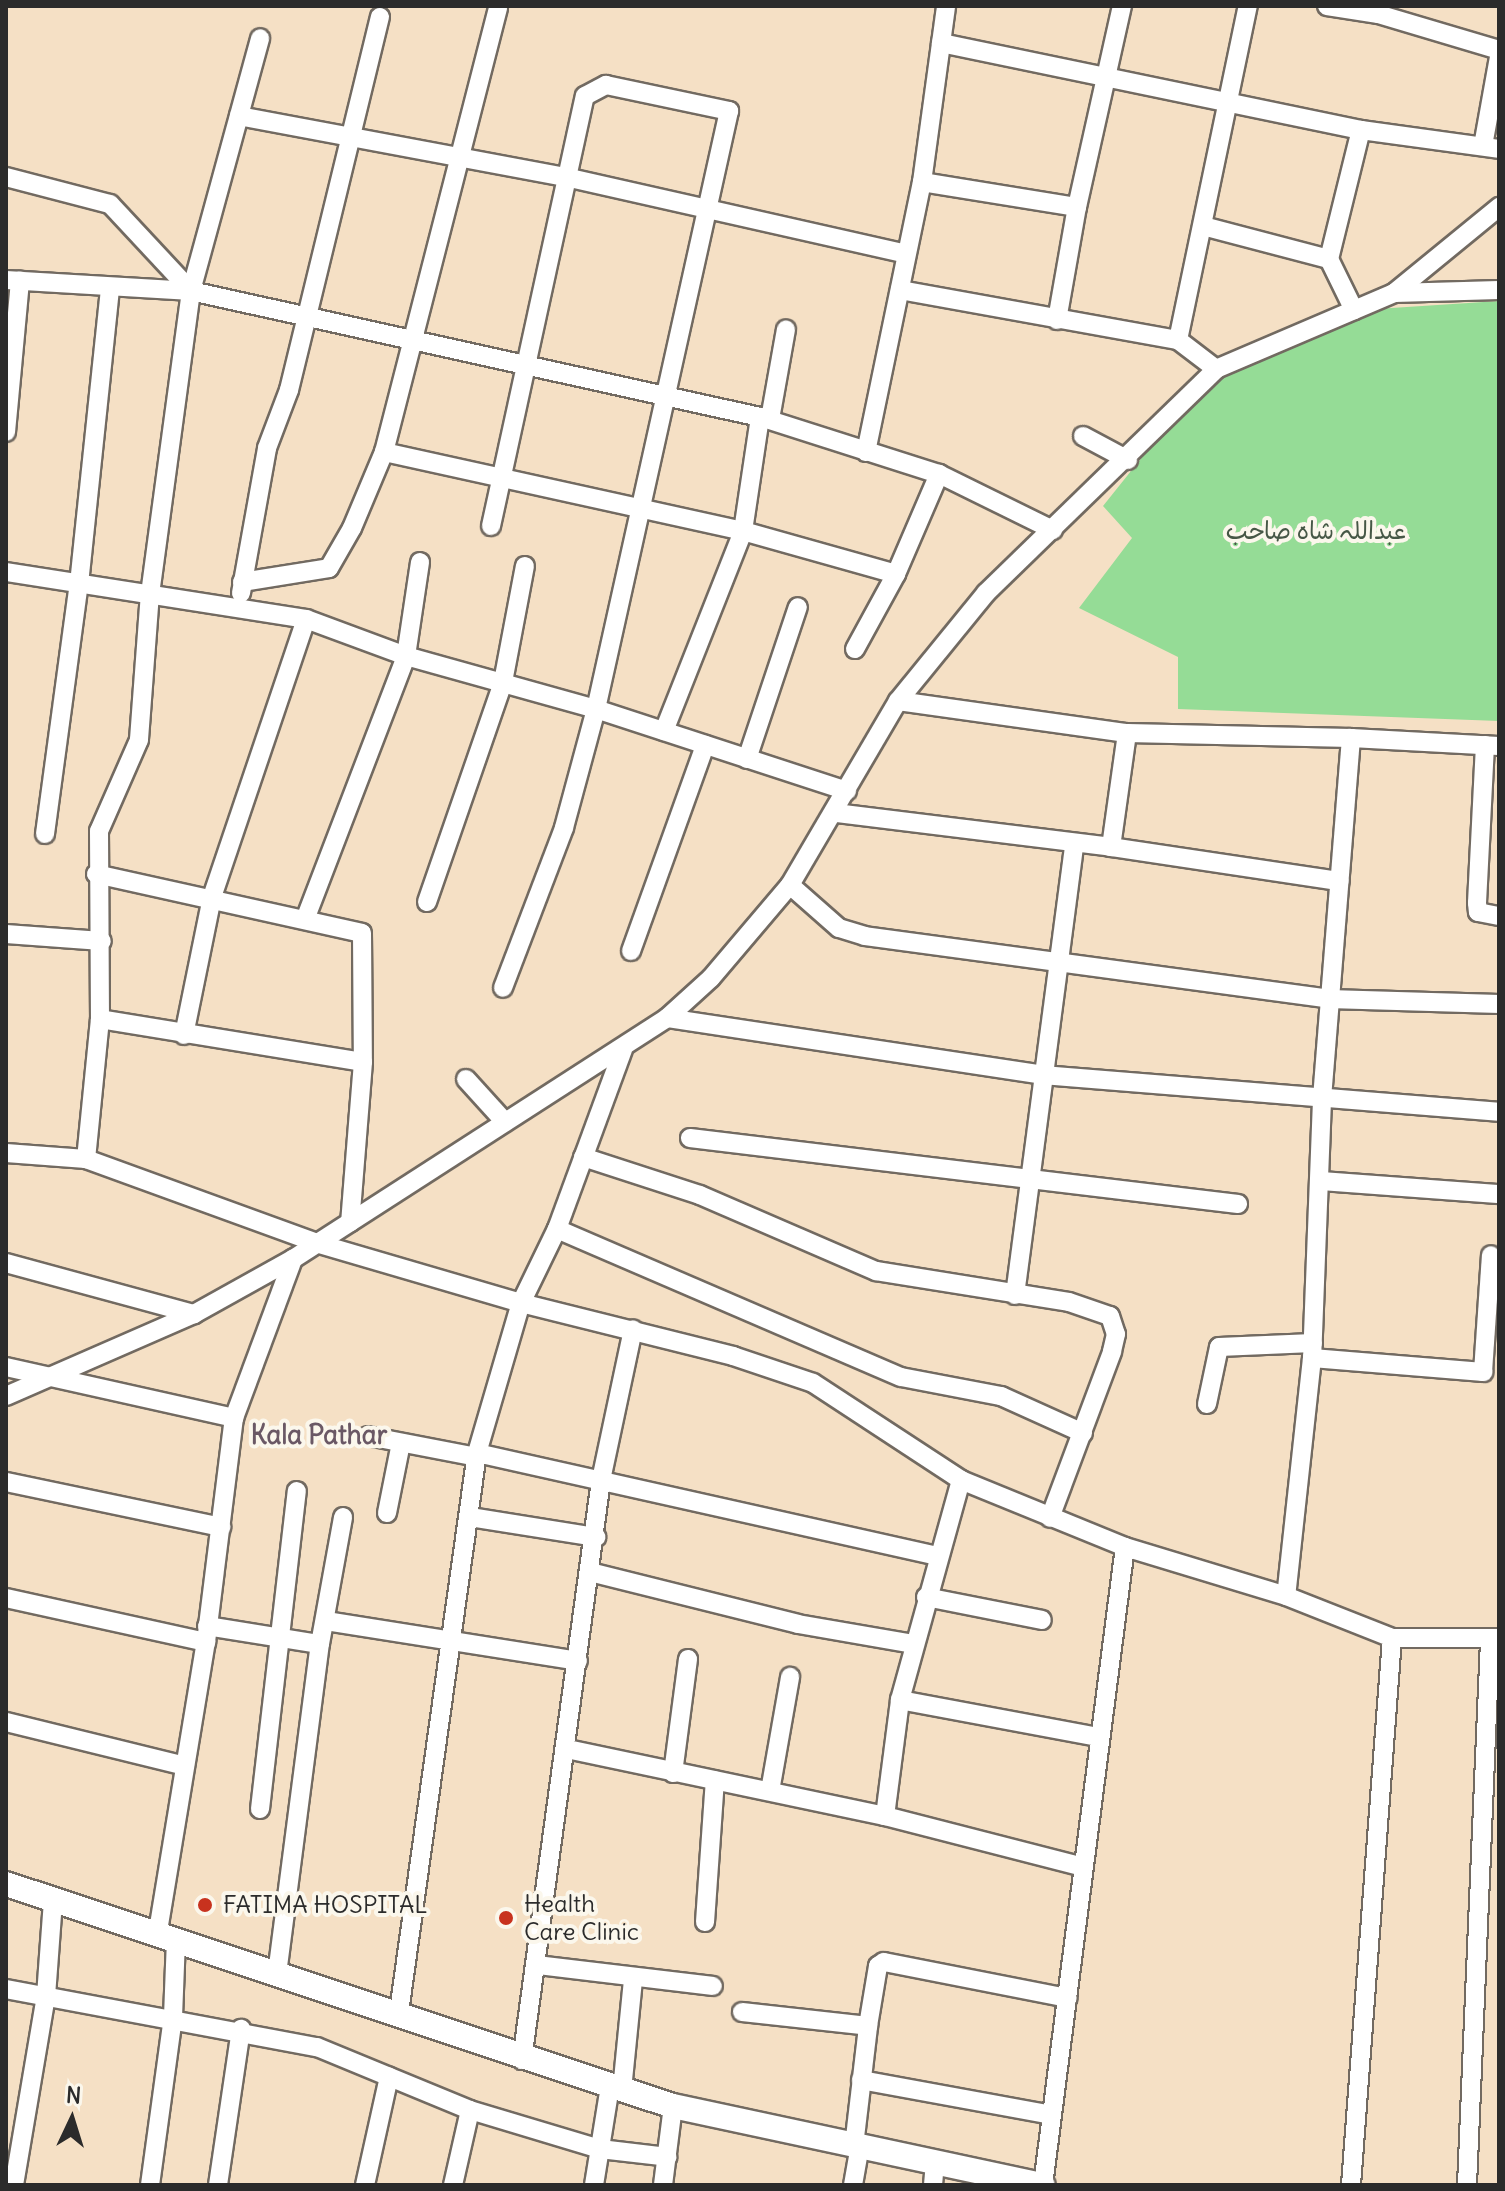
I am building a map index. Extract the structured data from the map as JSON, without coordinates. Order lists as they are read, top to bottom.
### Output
{
  "districts": ["Kala Pathar"],
  "parks": ["عبداللہ شاہ صاحب"],
  "places": ["FATIMA HOSPITAL", "Health Care Clinic"],
  "north": "top"
}
